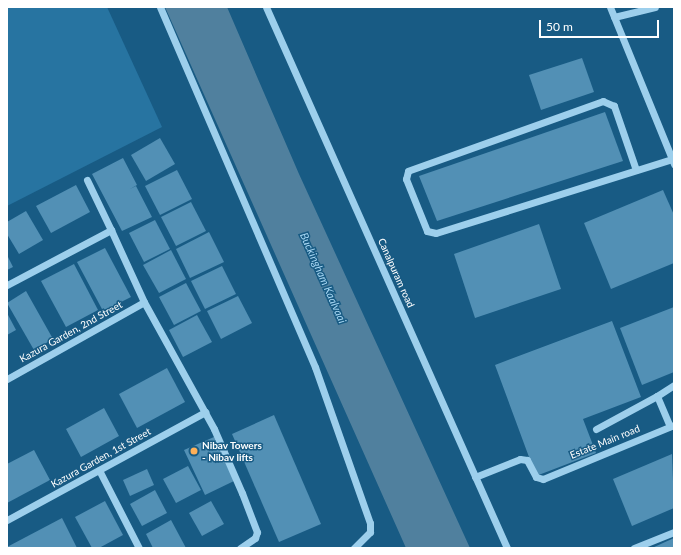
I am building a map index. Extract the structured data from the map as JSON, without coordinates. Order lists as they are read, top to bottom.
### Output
{
  "streets": {
    "street": [
      "Canalpuram road",
      "Kazura Garden, 2nd Street",
      "Estate Main road",
      "Kazura Garden, 1st Street"
    ]
  },
  "crossings": [
    ["Canalpuram road", "Estate Main road"]
  ],
  "water": ["Buckingham Kaalvaai"],
  "places": ["Nibav Towers - Nibav lifts"],
  "scale_bar": "50 m"
}
